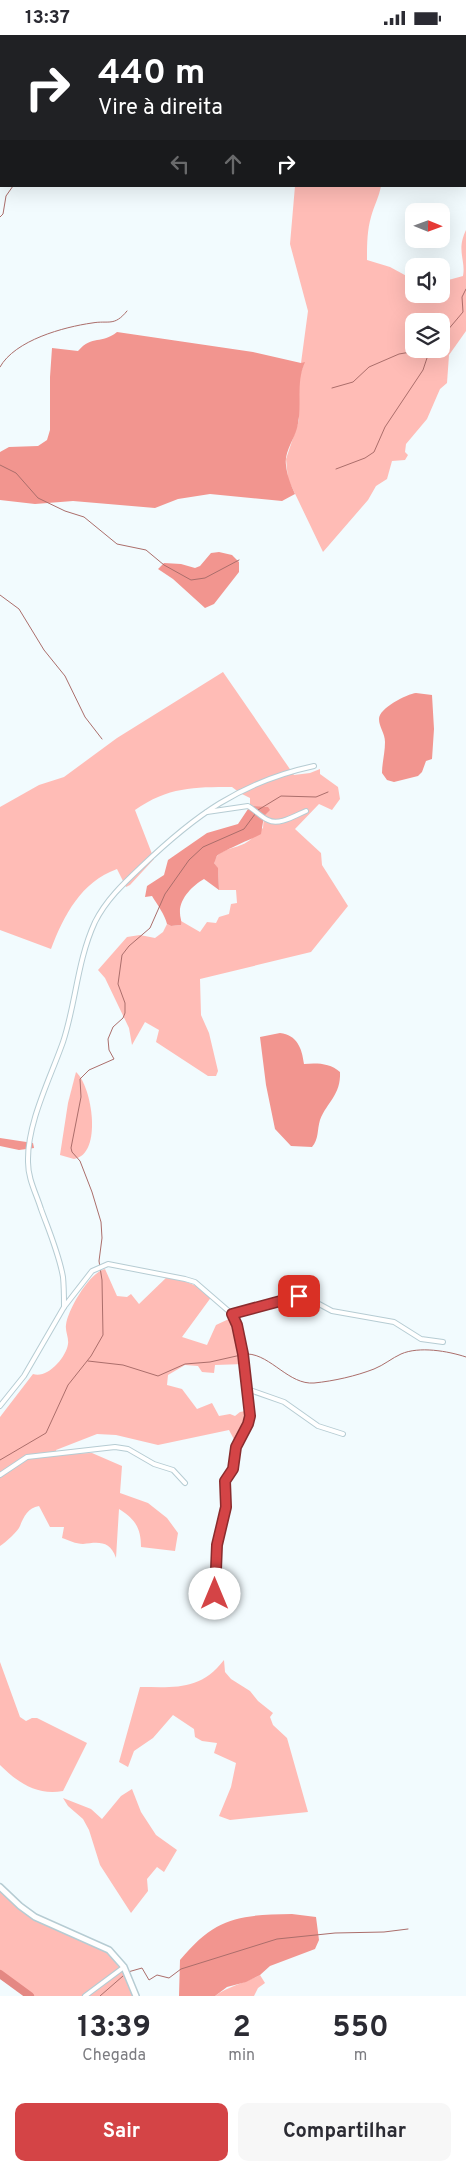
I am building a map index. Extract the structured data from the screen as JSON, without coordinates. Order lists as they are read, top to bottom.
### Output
{
  "north": "right",
  "page": {
    "status": "13:37",
    "turn": ["440 m", "Vire à direita"],
    "eta": [
      "13:39",
      "Chegada",
      "2",
      "min",
      "550",
      "m"
    ],
    "buttons": ["Sair", "Compartilhar"]
  }
}
